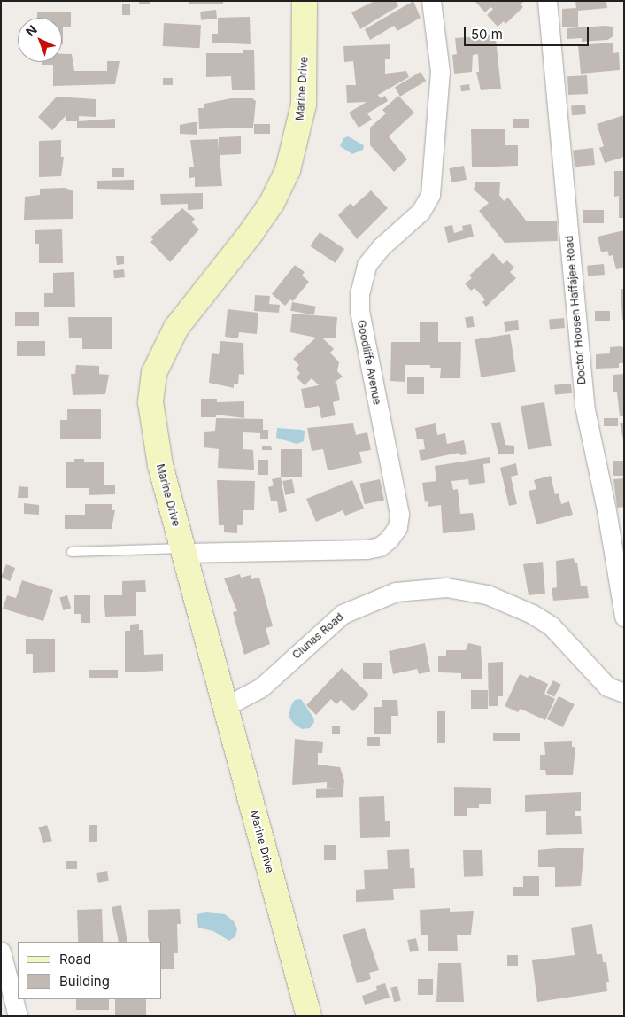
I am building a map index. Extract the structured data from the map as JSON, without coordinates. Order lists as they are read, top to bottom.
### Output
{
  "streets": {
    "street": [
      "Marine Drive",
      "Doctor Hoosen Haffajee Road",
      "Goodliffe Avenue",
      "Clunas Road"
    ]
  },
  "crossings": [
    ["Marine Drive", "Goodliffe Avenue"],
    ["Marine Drive", "Clunas Road"]
  ],
  "legend": ["Road", "Building"],
  "scale_bar": "50 m",
  "north": "top left"
}
